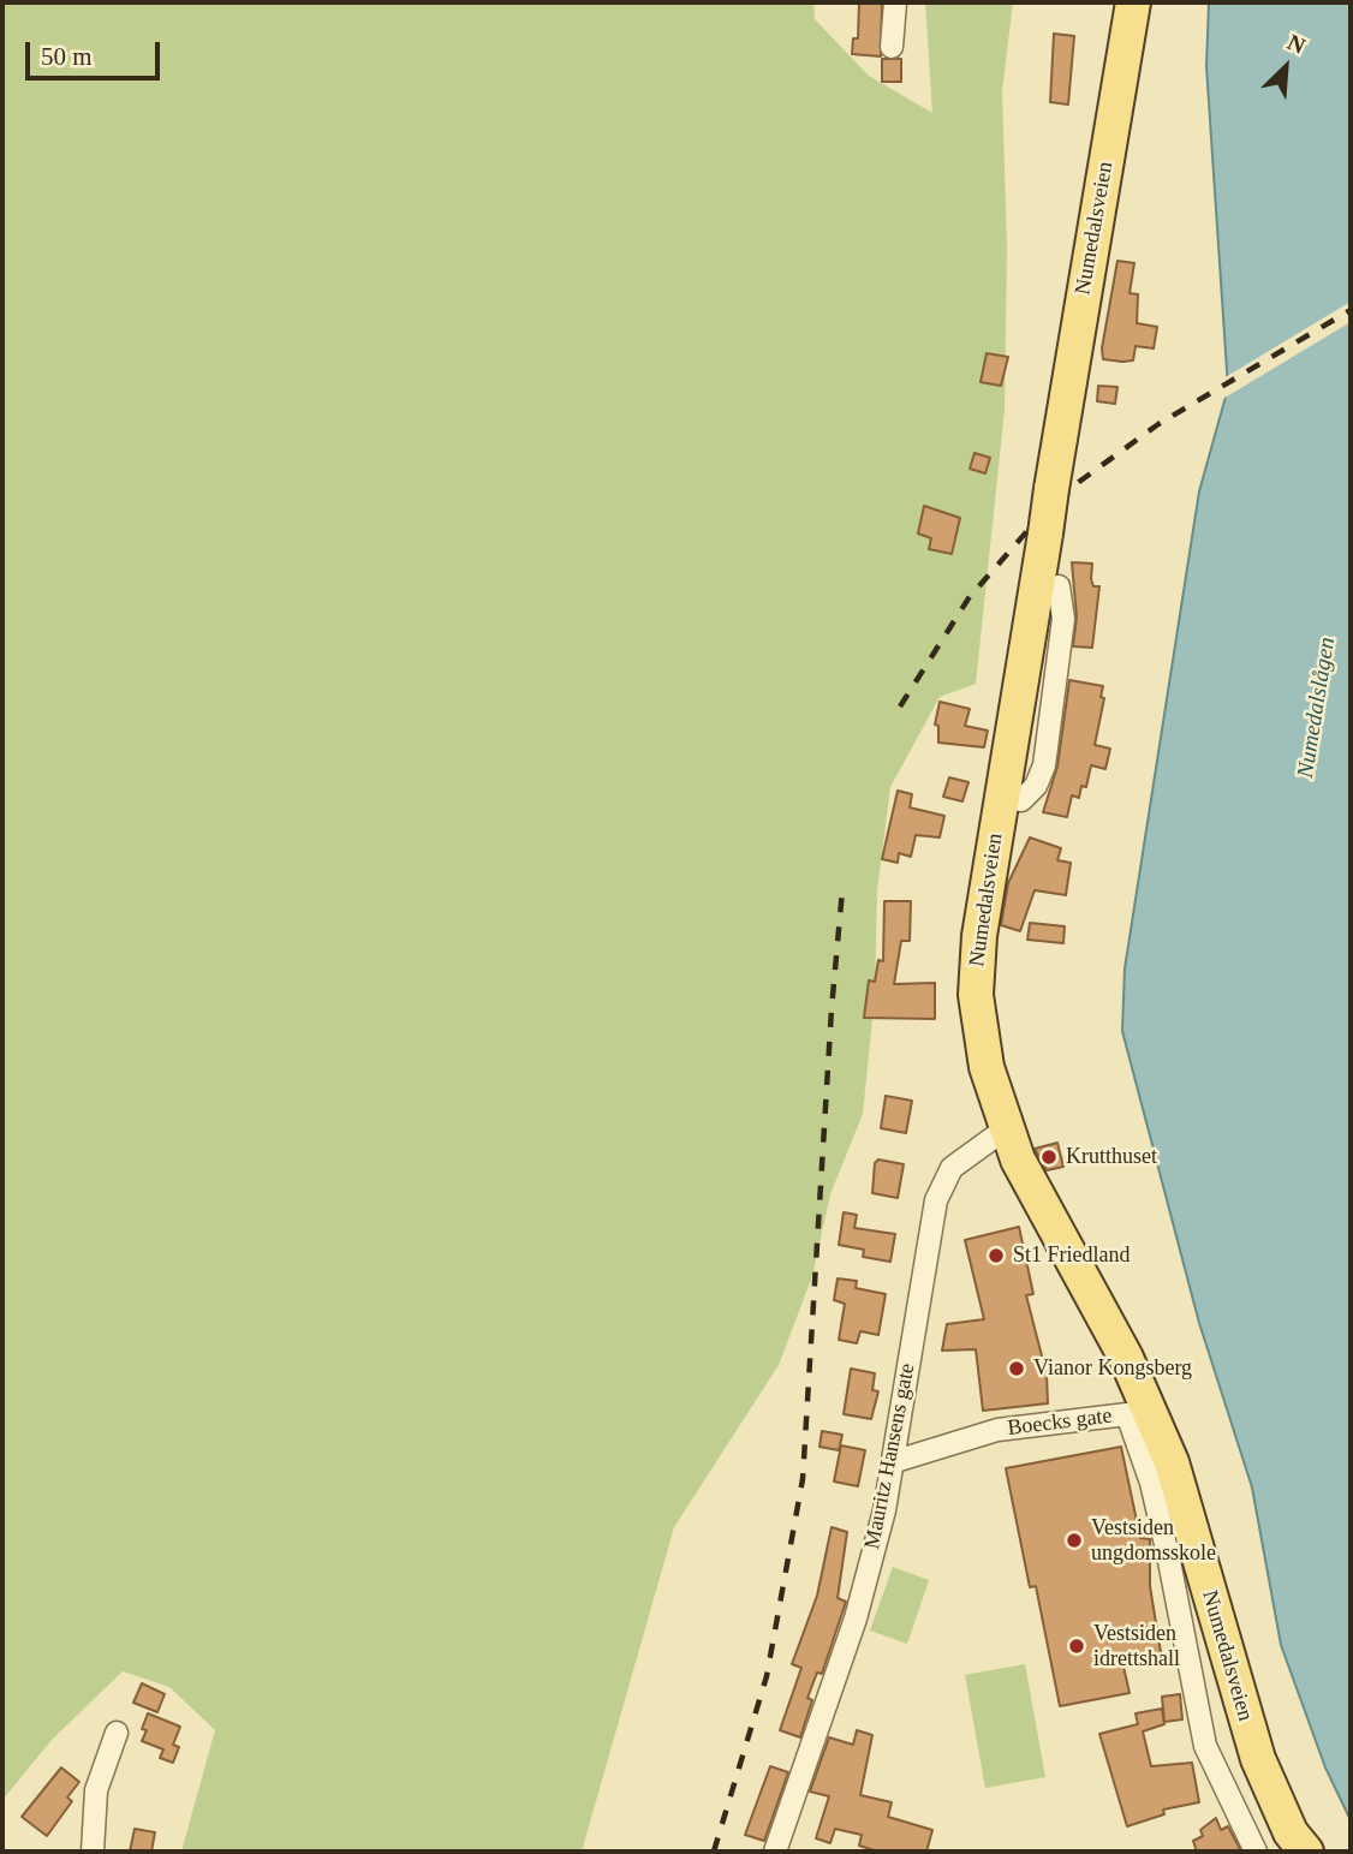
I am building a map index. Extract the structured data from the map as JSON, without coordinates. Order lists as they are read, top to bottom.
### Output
{
  "streets": {
    "main road": ["Numedalsveien"],
    "street": ["Boecks gate", "Mauritz Hansens gate"]
  },
  "crossings": [
    ["Numedalsveien", "Mauritz Hansens gate"],
    ["Boecks gate", "Mauritz Hansens gate"]
  ],
  "water": ["Numedalslågen"],
  "places": [
    "Krutthuset",
    "St1 Friedland",
    "Vianor Kongsberg",
    "Vestsiden ungdomsskole",
    "Vestsiden idrettshall"
  ],
  "scale_bar": "50 m",
  "north": "top right"
}
